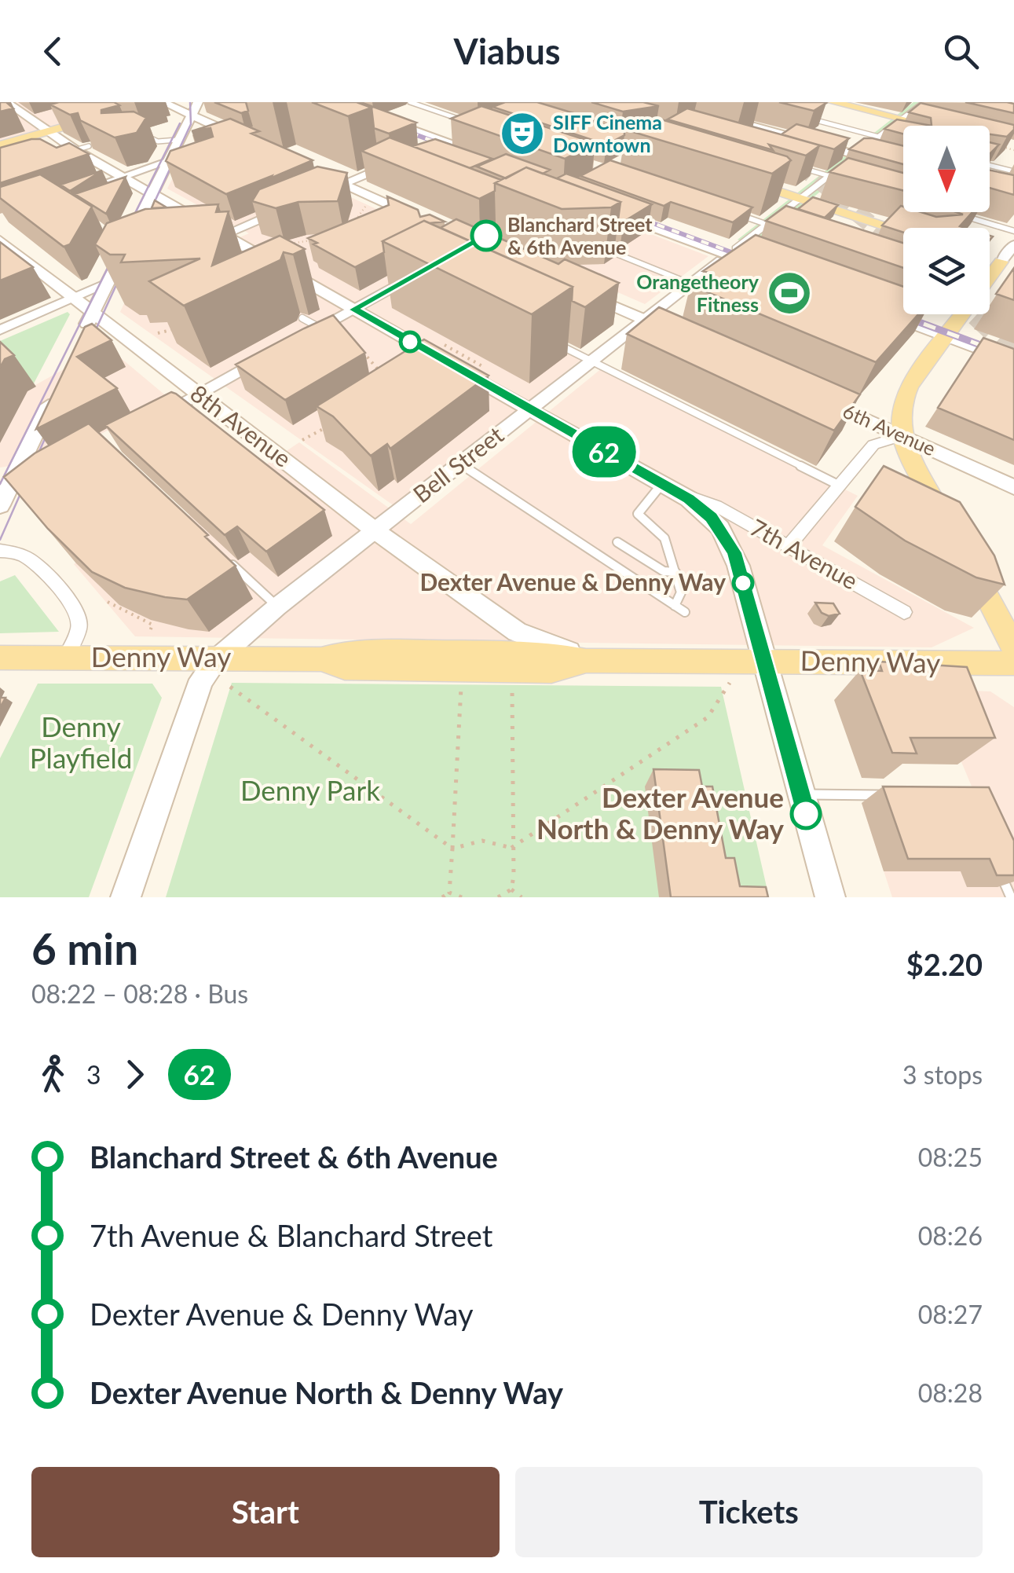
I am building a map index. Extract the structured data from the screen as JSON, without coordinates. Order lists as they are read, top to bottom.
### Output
{
  "streets": {
    "main road": [
      "8th Avenue",
      "6th Avenue",
      "7th Avenue",
      "Denny Way"
    ],
    "street": ["Bell Street"]
  },
  "crossings": [
    ["8th Avenue", "Bell Street"],
    ["8th Avenue", "Denny Way"],
    ["Bell Street", "7th Avenue"],
    ["Bell Street", "Denny Way"]
  ],
  "parks": ["Denny Playfield", "Denny Park"],
  "places": {
    "theatre": ["SIFF Cinema Downtown"],
    "other": ["Blanchard Street & 6th Avenue", "Dexter Avenue & Denny Way", "Dexter Avenue North & Denny Way"],
    "sports": ["Orangetheory Fitness"]
  },
  "lines": ["bus line 62"],
  "north": "bottom",
  "page": {
    "header": "Viabus",
    "on_map": "62",
    "heading": ["6 min", "08:22 – 08:28 · Bus", "$2.20"],
    "legs": ["3", "62", "3 stops"],
    "list": [
      {
        "name": "Blanchard Street & 6th Avenue",
        "value": "08:25"
      },
      {
        "name": "7th Avenue & Blanchard Street",
        "value": "08:26"
      },
      {
        "name": "Dexter Avenue & Denny Way",
        "value": "08:27"
      },
      {
        "name": "Dexter Avenue North & Denny Way",
        "value": "08:28"
      }
    ],
    "buttons": ["Start", "Tickets"]
  }
}
